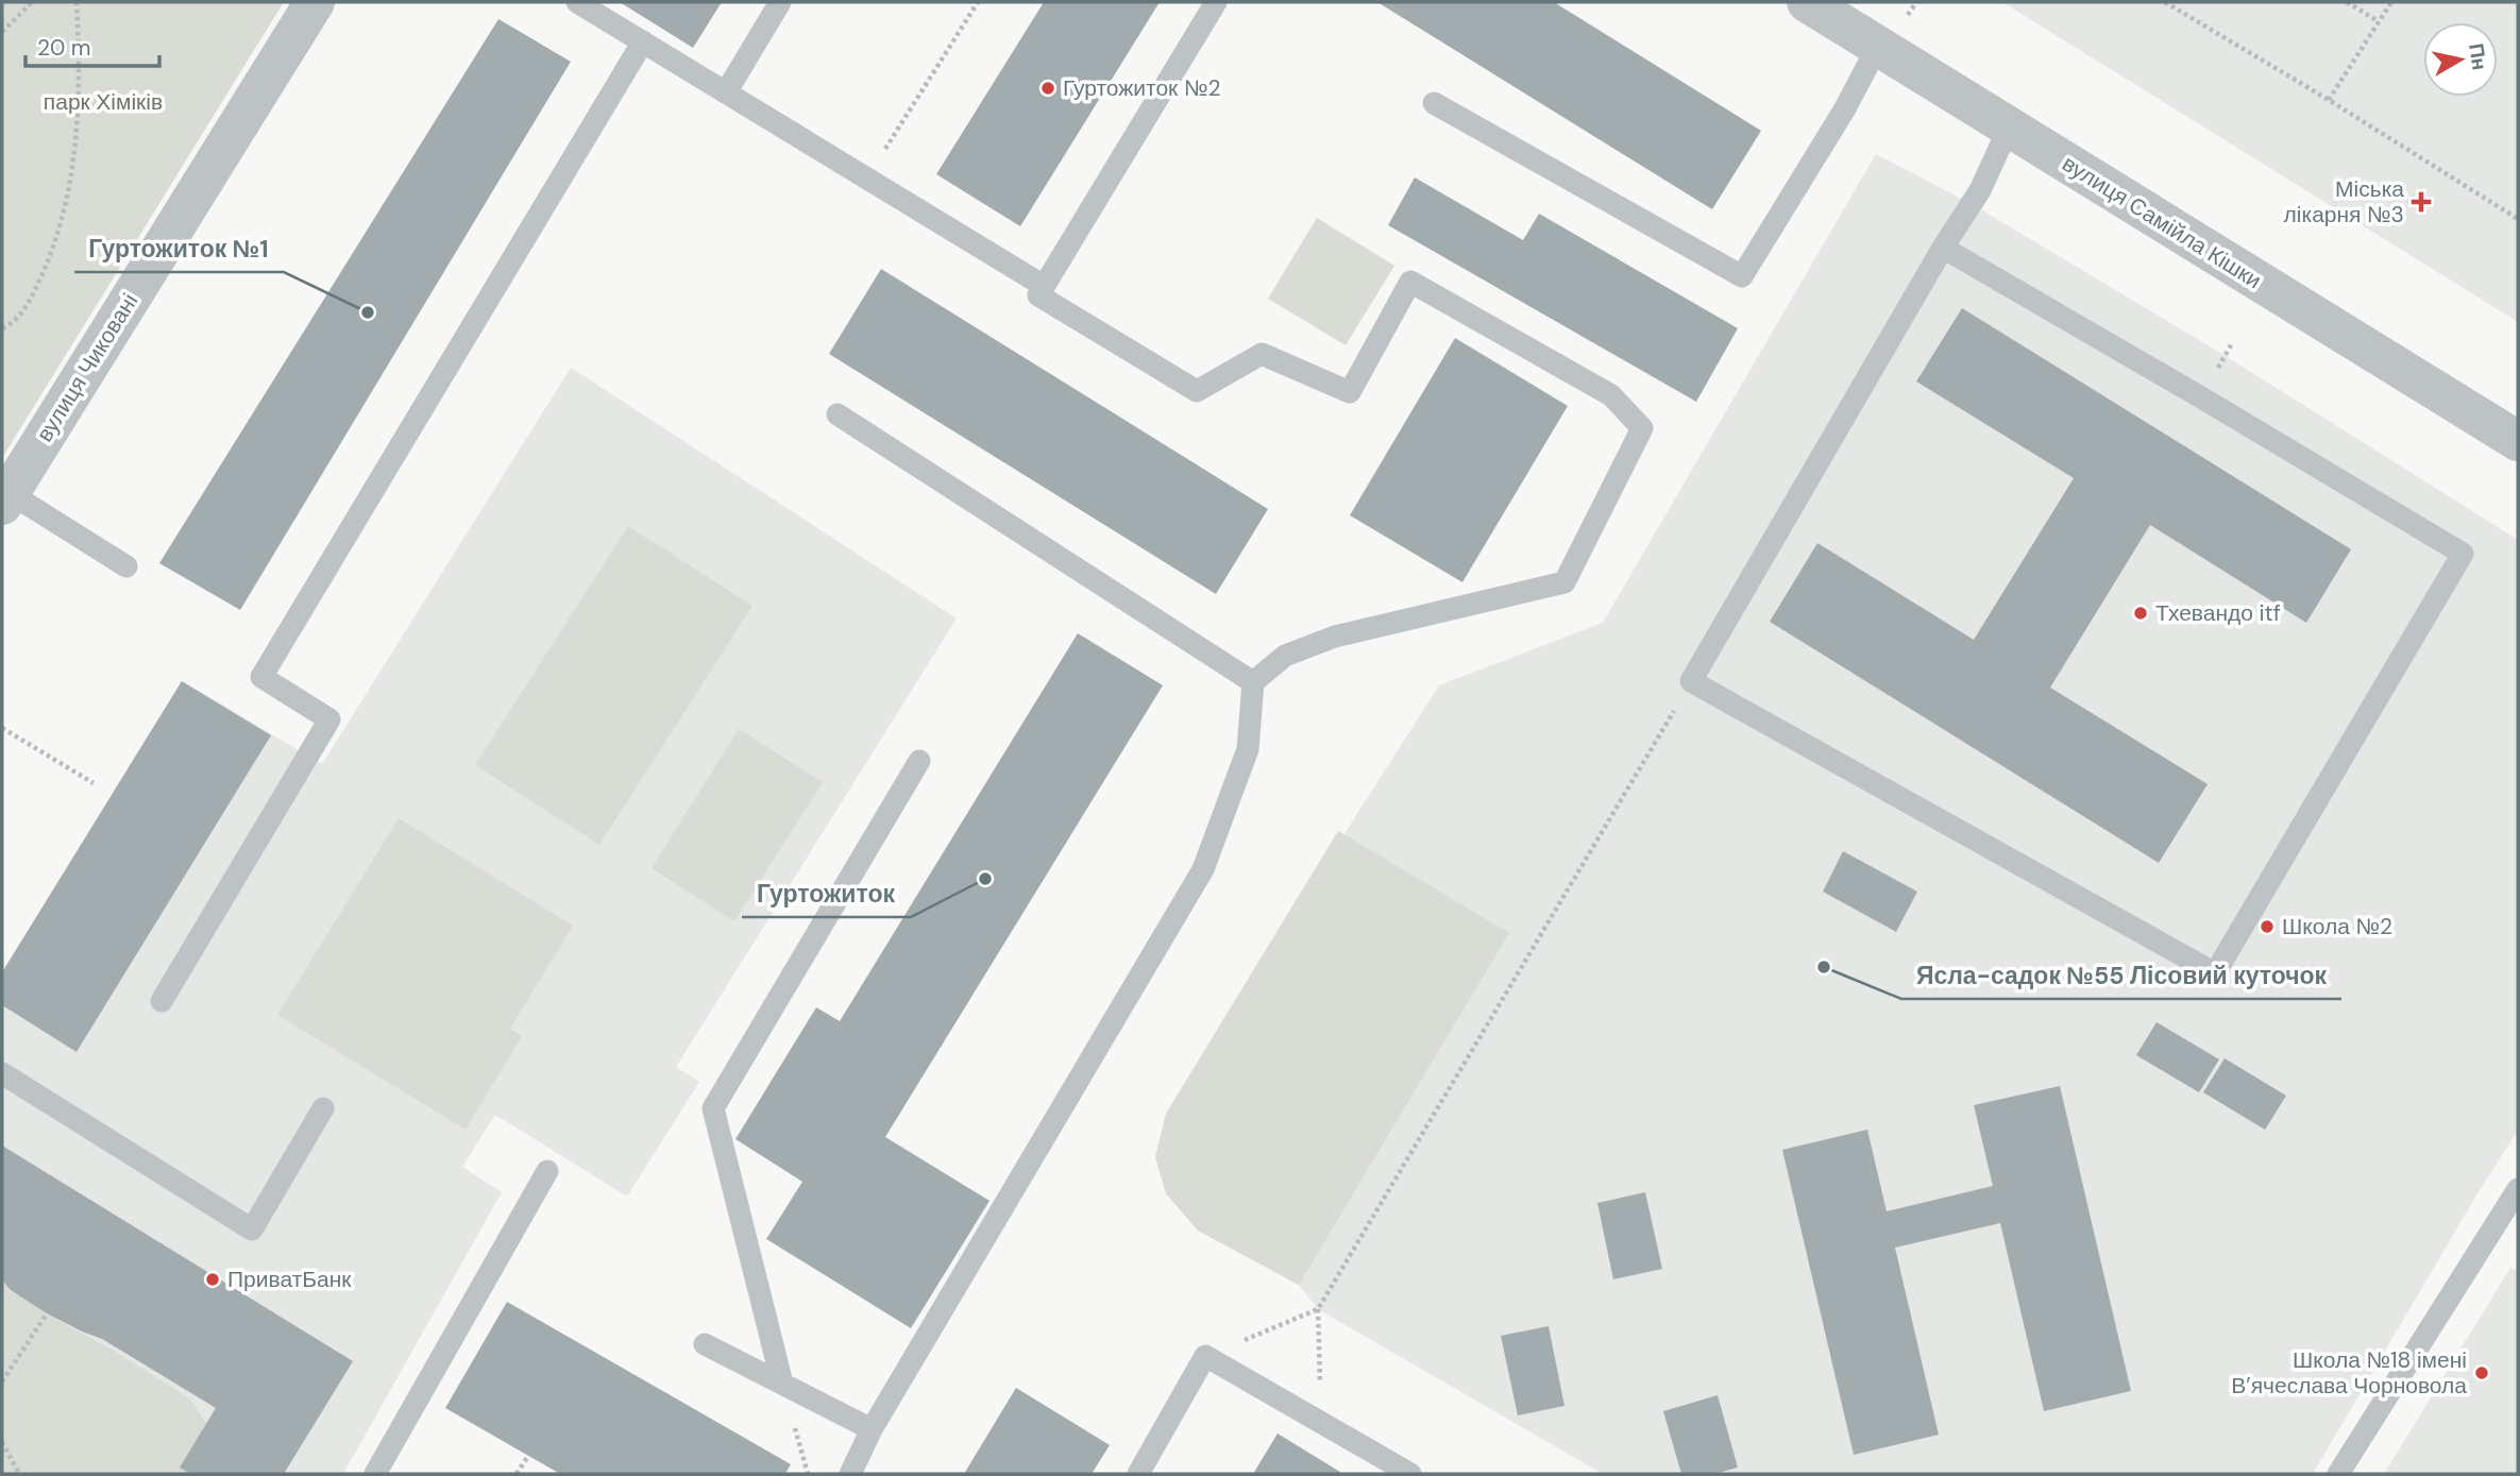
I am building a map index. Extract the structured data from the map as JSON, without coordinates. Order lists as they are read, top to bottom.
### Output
{
  "streets": {
    "street": ["вулиця Самійла Кішки", "вулиця Чиковані"]
  },
  "parks": ["парк Хіміків"],
  "places": {
    "other": [
      "Гуртожиток №2",
      "Гуртожиток №1",
      "Тхевандо itf",
      "Гуртожиток",
      "Школа №2",
      "Ясла-садок №55 Лісовий куточок",
      "ПриватБанк",
      "Школа №18 імені В’ячеслава Чорновола"
    ],
    "health": ["Міська лікарня №3"]
  },
  "scale_bar": "20 m",
  "north": "right"
}
